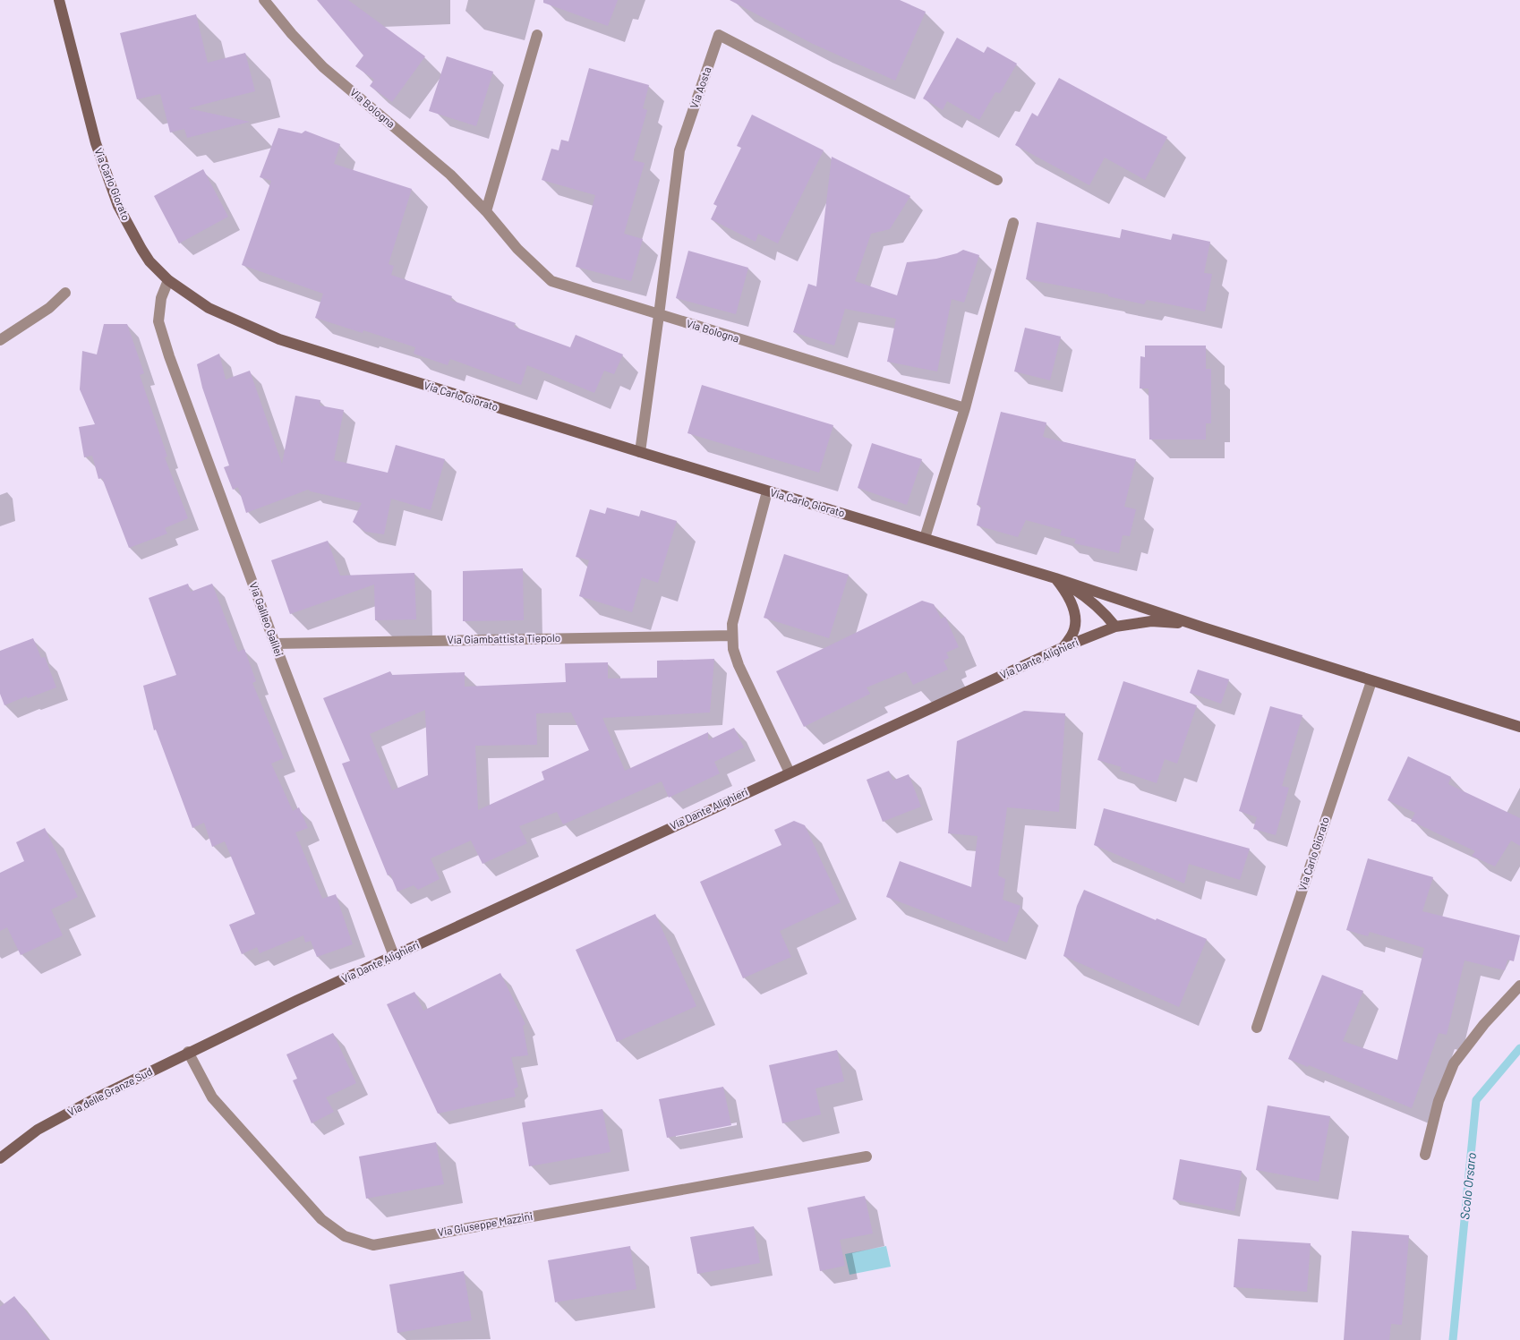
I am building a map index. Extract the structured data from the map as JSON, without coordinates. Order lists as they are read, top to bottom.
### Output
{
  "streets": {
    "street": [
      "Via Aosta",
      "Via Bologna",
      "Via Carlo Giorato",
      "Via Galileo Galilei",
      "Via Giambattista Tiepolo",
      "Via Dante Alighieri",
      "Via delle Granze Sud",
      "Via Giuseppe Mazzini"
    ]
  },
  "crossings": [
    ["Via Aosta", "Via Bologna"],
    ["Via Aosta", "Via Carlo Giorato"],
    ["Via Carlo Giorato", "Via Galileo Galilei"],
    ["Via Carlo Giorato", "Via Dante Alighieri"],
    ["Via Galileo Galilei", "Via Giambattista Tiepolo"],
    ["Via Galileo Galilei", "Via Dante Alighieri"],
    ["Via Dante Alighieri", "Via delle Granze Sud"],
    ["Via delle Granze Sud", "Via Giuseppe Mazzini"]
  ],
  "water": ["Scolo Orsaro"]
}
